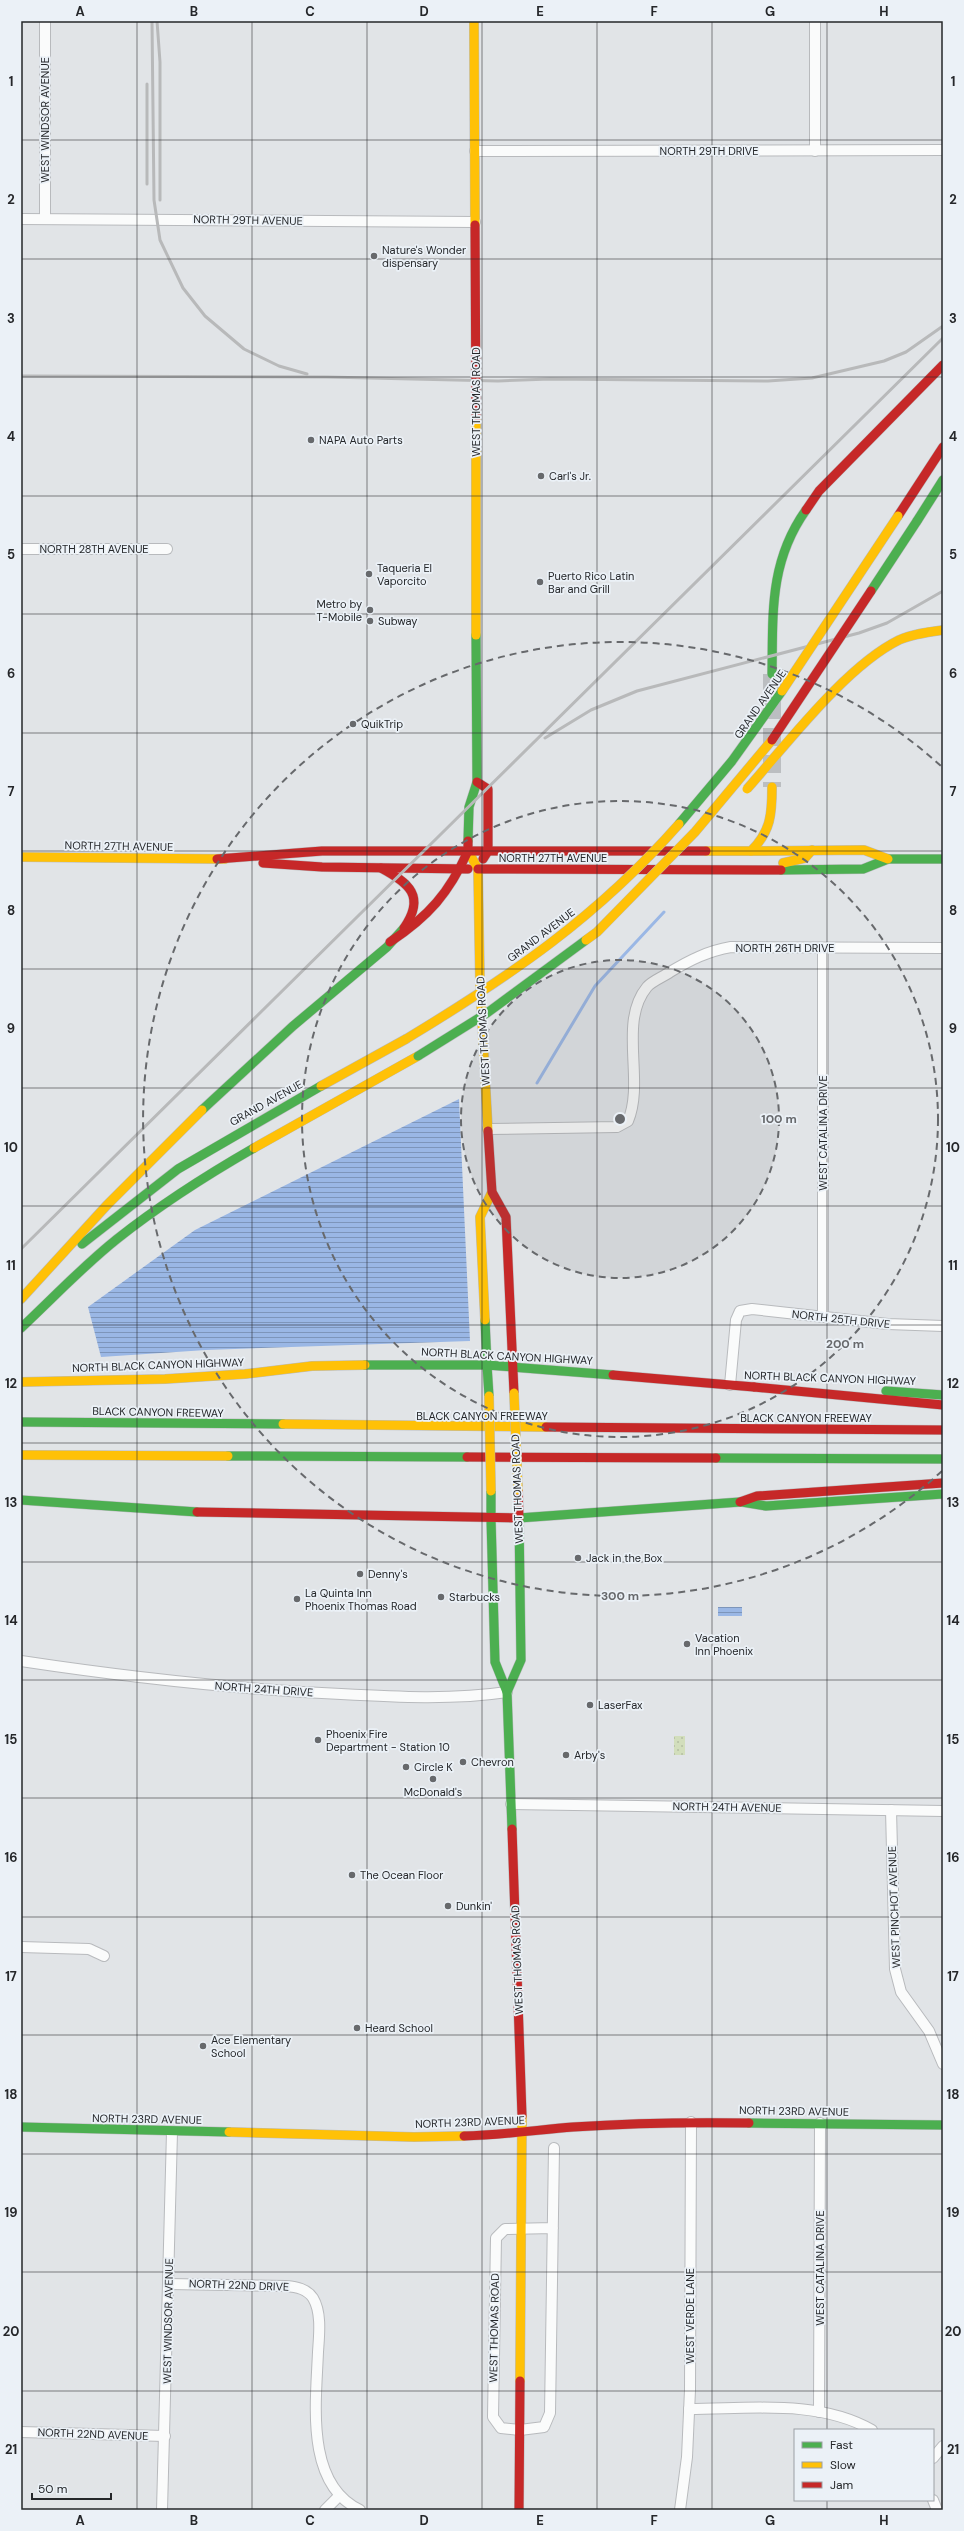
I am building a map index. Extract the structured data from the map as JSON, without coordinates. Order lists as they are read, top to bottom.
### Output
{
  "streets": {
    "main road": [
      "WEST THOMAS ROAD",
      "GRAND AVENUE",
      "NORTH 27TH AVENUE",
      "NORTH BLACK CANYON HIGHWAY",
      "BLACK CANYON FREEWAY",
      "NORTH 23RD AVENUE"
    ],
    "street": [
      "WEST WINDSOR AVENUE",
      "NORTH 29TH DRIVE",
      "NORTH 29TH AVENUE",
      "NORTH 28TH AVENUE",
      "NORTH 26TH DRIVE",
      "WEST CATALINA DRIVE",
      "NORTH 25TH DRIVE",
      "NORTH 24TH DRIVE",
      "NORTH 24TH AVENUE",
      "WEST PINCHOT AVENUE",
      "NORTH 22ND DRIVE",
      "WEST VERDE LANE",
      "NORTH 22ND AVENUE"
    ]
  },
  "crossings": [
    ["WEST WINDSOR AVENUE", "NORTH 29TH AVENUE"],
    ["WEST WINDSOR AVENUE", "NORTH 23RD AVENUE"],
    ["WEST WINDSOR AVENUE", "NORTH 22ND DRIVE"],
    ["WEST WINDSOR AVENUE", "NORTH 22ND AVENUE"],
    ["NORTH 29TH DRIVE", "WEST THOMAS ROAD"],
    ["NORTH 29TH AVENUE", "WEST THOMAS ROAD"],
    ["WEST THOMAS ROAD", "NORTH 27TH AVENUE"],
    ["WEST THOMAS ROAD", "NORTH 26TH DRIVE"],
    ["WEST THOMAS ROAD", "NORTH BLACK CANYON HIGHWAY"],
    ["WEST THOMAS ROAD", "NORTH 24TH DRIVE"],
    ["WEST THOMAS ROAD", "NORTH 24TH AVENUE"],
    ["WEST THOMAS ROAD", "NORTH 23RD AVENUE"],
    ["NORTH 26TH DRIVE", "WEST CATALINA DRIVE"],
    ["WEST CATALINA DRIVE", "NORTH 25TH DRIVE"],
    ["WEST CATALINA DRIVE", "NORTH 23RD AVENUE"],
    ["NORTH 25TH DRIVE", "NORTH BLACK CANYON HIGHWAY"],
    ["NORTH 24TH AVENUE", "WEST PINCHOT AVENUE"],
    ["NORTH 23RD AVENUE", "WEST VERDE LANE"]
  ],
  "places": [
    "Nature's Wonder dispensary",
    "NAPA Auto Parts",
    "Carl's Jr.",
    "Taqueria El Vaporcito",
    "Puerto Rico Latin Bar and Grill",
    "Metro by T-Mobile",
    "Subway",
    "QuikTrip",
    "Jack in the Box",
    "Denny's",
    "Starbucks",
    "La Quinta Inn Phoenix Thomas Road",
    "Vacation Inn Phoenix",
    "LaserFax",
    "Phoenix Fire Department - Station 10",
    "Arby's",
    "Chevron",
    "Circle K",
    "McDonald's",
    "The Ocean Floor",
    "Dunkin'",
    "Heard School",
    "Ace Elementary School"
  ],
  "legend": ["Fast", "Slow", "Jam"],
  "scale_bar": "50 m",
  "grid": {
    "columns": [
      "A",
      "B",
      "C",
      "D",
      "E",
      "F",
      "G",
      "H"
    ],
    "rows": [
      "1",
      "2",
      "3",
      "4",
      "5",
      "6",
      "7",
      "8",
      "9",
      "10",
      "11",
      "12",
      "13",
      "14",
      "15",
      "16",
      "17",
      "18",
      "19",
      "20",
      "21"
    ]
  },
  "rings": ["100 m", "200 m", "300 m"]
}
